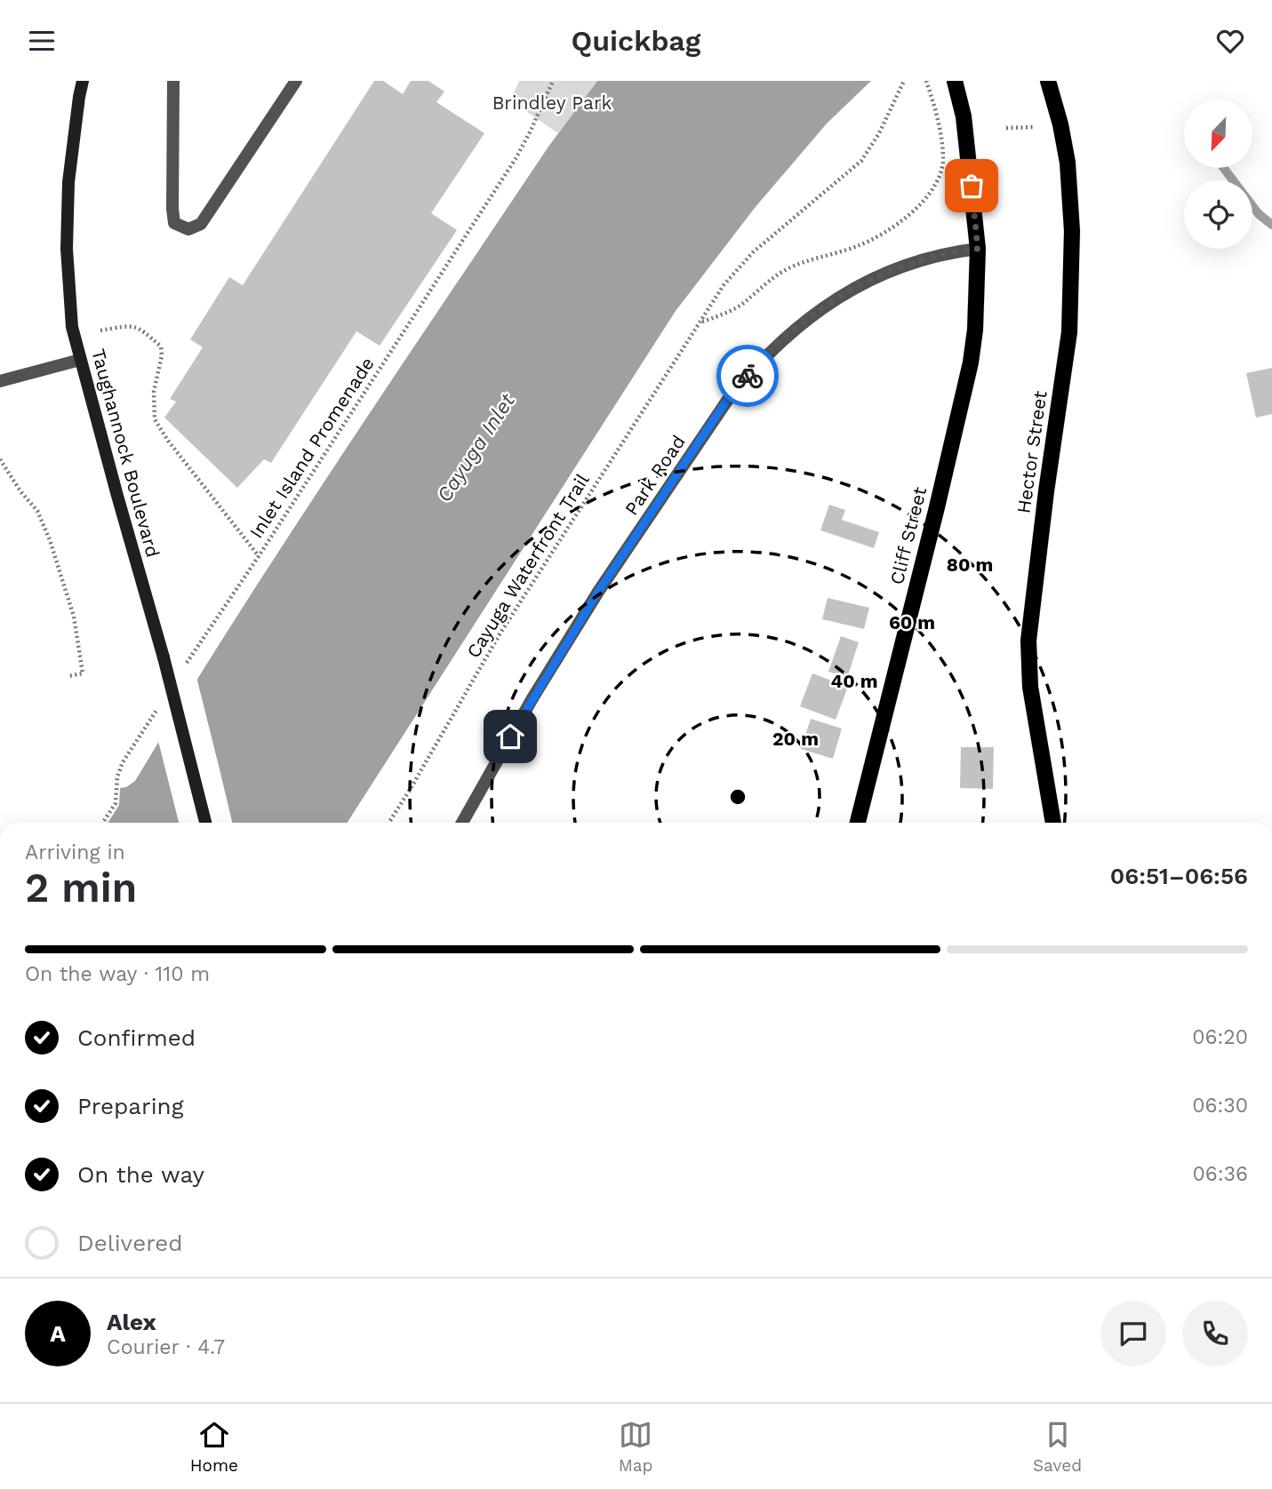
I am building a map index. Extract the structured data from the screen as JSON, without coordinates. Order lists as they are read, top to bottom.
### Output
{
  "streets": {
    "main road": ["Hector Street", "Taughannock Boulevard", "Cliff Street"],
    "street": ["Park Road"],
    "path": ["Inlet Island Promenade", "Cayuga Waterfront Trail"]
  },
  "crossings": [
    ["Park Road", "Cliff Street"]
  ],
  "water": ["Cayuga Inlet"],
  "parks": ["Brindley Park"],
  "north": "bottom left",
  "page": {
    "header": "Quickbag",
    "heading": ["2 min", "Arriving in", "06:51–06:56"],
    "panel": ["Alex", "Courier · 4.7"],
    "bar": "On the way · 110 m",
    "list": [
      ["Confirmed", "06:20"],
      ["Preparing", "06:30"],
      ["On the way", "06:36"],
      "Delivered"
    ],
    "round": "A",
    "tabs": ["Home", "Map", "Saved"]
  },
  "rings": [
    "80 m",
    "60 m",
    "40 m",
    "20 m"
  ]
}
